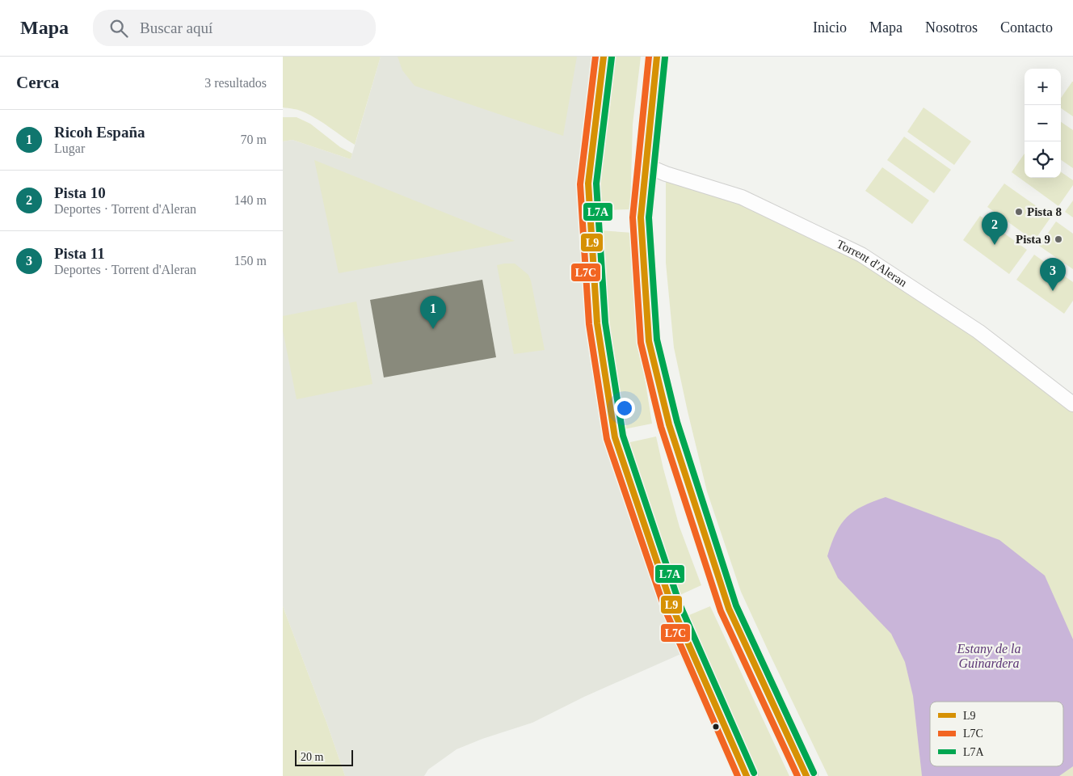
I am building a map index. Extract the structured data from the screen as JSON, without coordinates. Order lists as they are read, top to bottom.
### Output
{
  "streets": {
    "street": ["Torrent d'Aleran"]
  },
  "water": ["Estany de la Guinardera"],
  "places": ["Pista 8", "Pista 9"],
  "lines": ["transit line L9", "transit line L7C", "transit line L7A"],
  "legend": ["L9", "L7C", "L7A"],
  "scale_bar": "20 m",
  "page": {
    "header": "Mapa",
    "search": "Buscar aquí",
    "nav": [
      "Inicio",
      "Mapa",
      "Nosotros",
      "Contacto"
    ],
    "heading": ["Cerca", "3 resultados"],
    "map_buttons": ["+", "−"],
    "list": [
      {
        "mark": "1",
        "name": "Ricoh España",
        "note": "Lugar",
        "value": "70 m"
      },
      {
        "mark": "2",
        "name": "Pista 10",
        "note": "Deportes · Torrent d'Aleran",
        "value": "140 m"
      },
      {
        "mark": "3",
        "name": "Pista 11",
        "note": "Deportes · Torrent d'Aleran",
        "value": "150 m"
      }
    ],
    "pins": ["2", "3", "1"],
    "scale": "20 m"
  }
}
